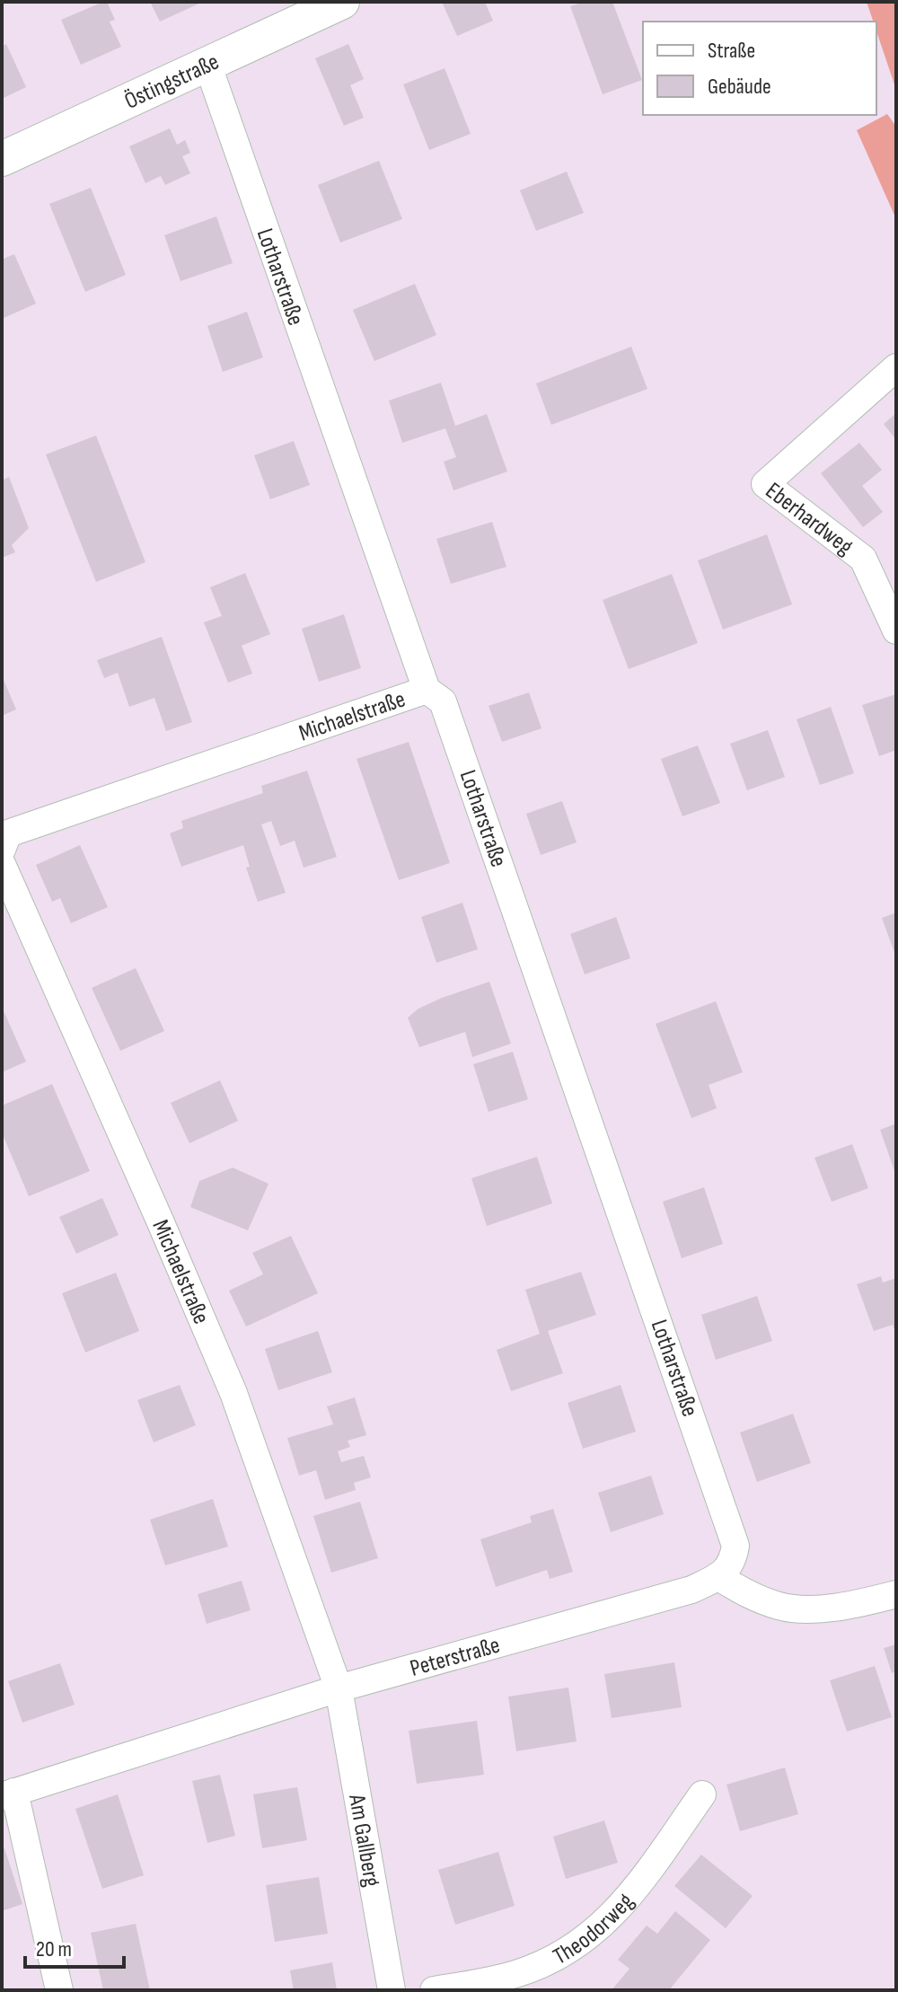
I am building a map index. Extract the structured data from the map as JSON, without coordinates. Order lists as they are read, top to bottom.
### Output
{
  "streets": {
    "street": [
      "Östingstraße",
      "Lotharstraße",
      "Eberhardweg",
      "Michaelstraße",
      "Peterstraße",
      "Am Gallberg",
      "Theodorweg"
    ]
  },
  "crossings": [
    ["Östingstraße", "Lotharstraße"],
    ["Lotharstraße", "Michaelstraße"],
    ["Lotharstraße", "Peterstraße"],
    ["Michaelstraße", "Peterstraße"],
    ["Michaelstraße", "Am Gallberg"],
    ["Peterstraße", "Am Gallberg"]
  ],
  "legend": ["Straße", "Gebäude"],
  "scale_bar": "20 m"
}
